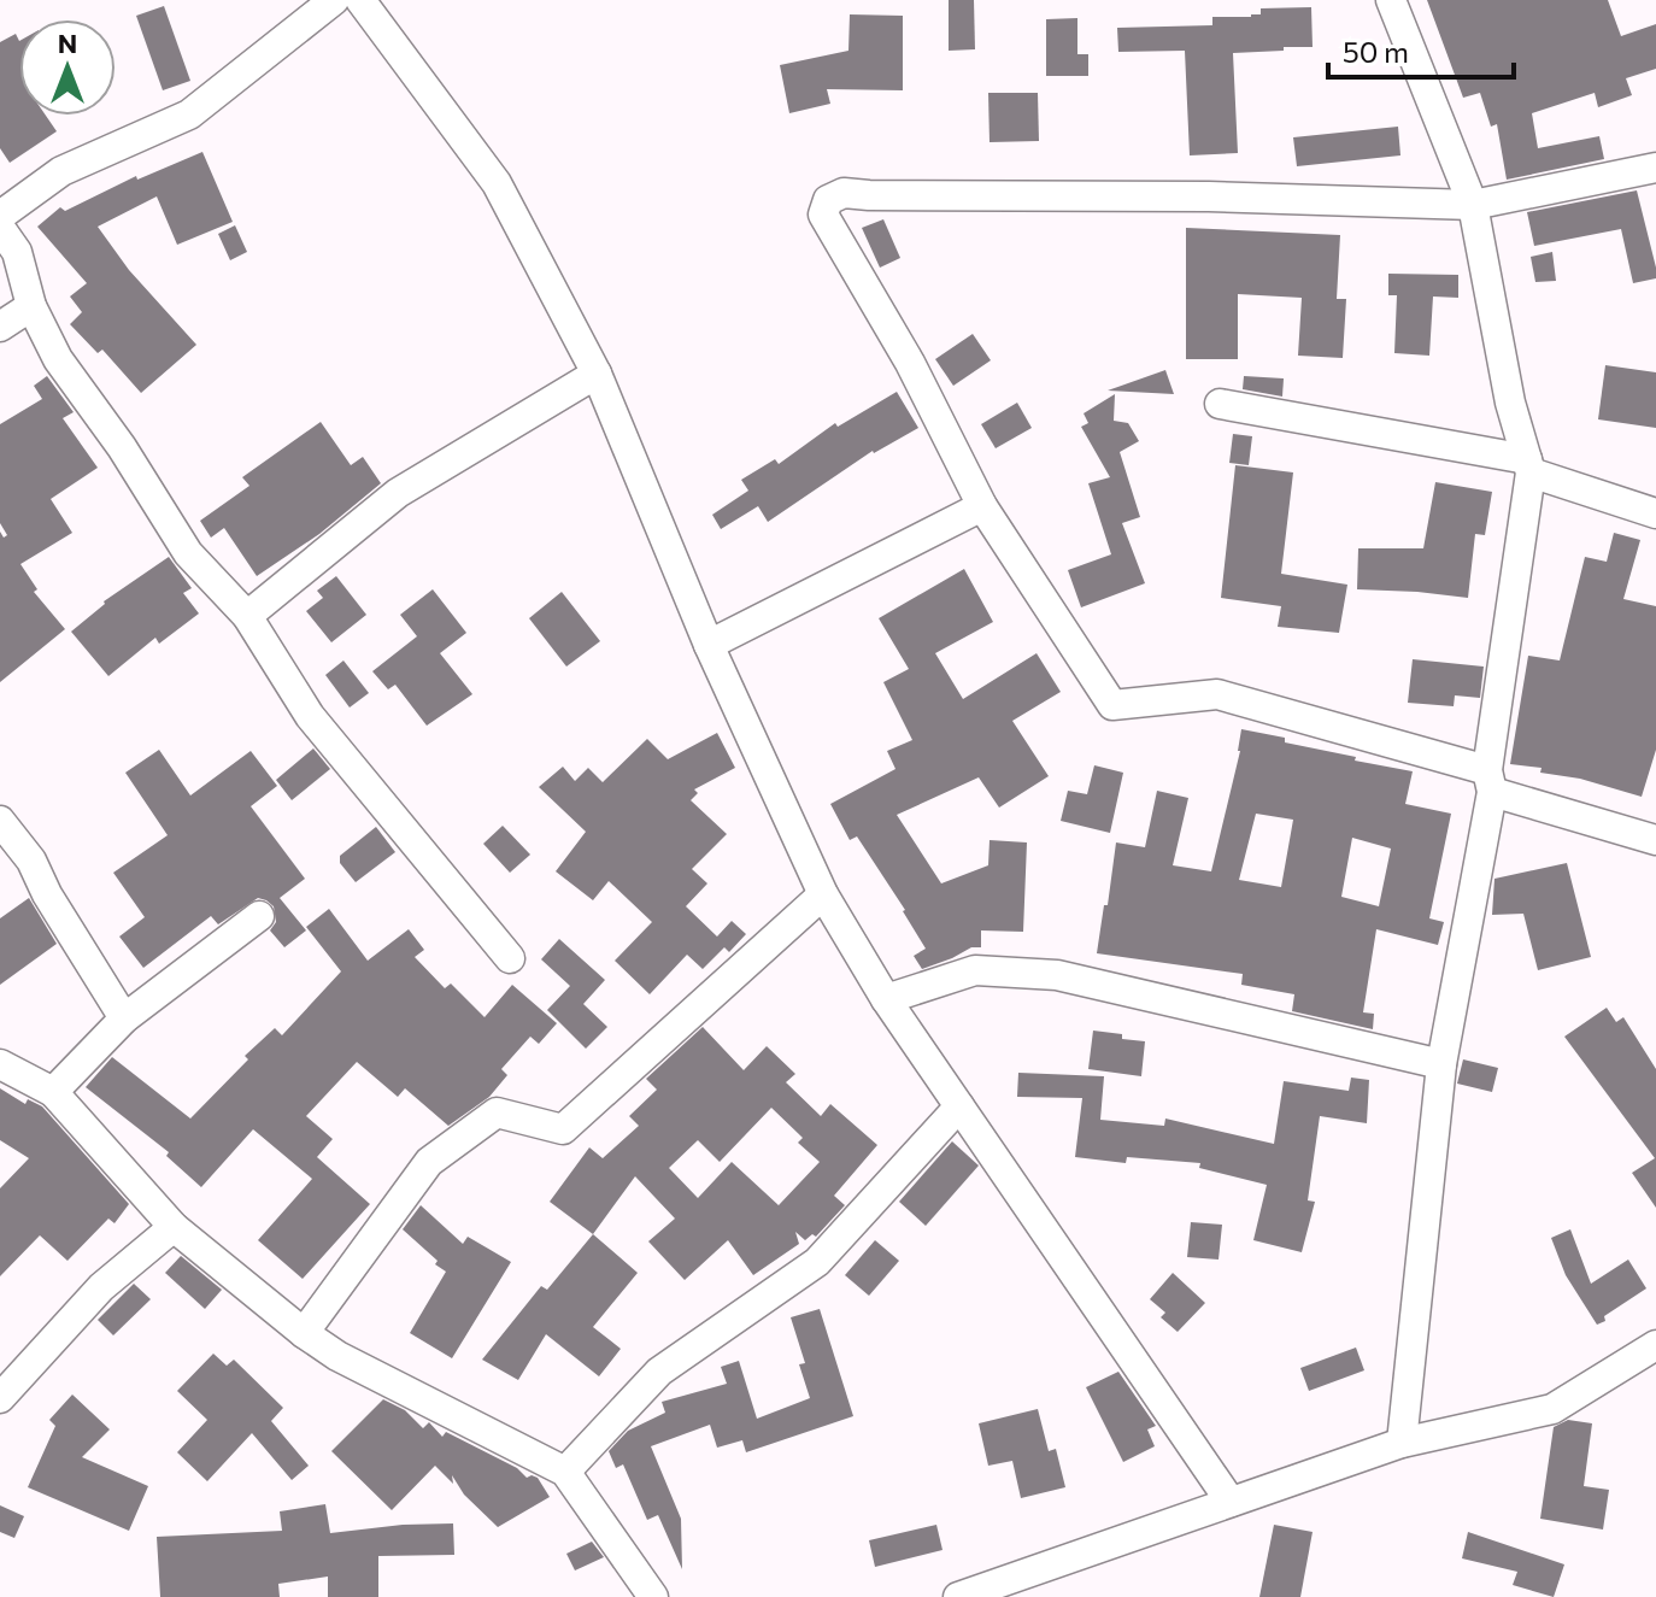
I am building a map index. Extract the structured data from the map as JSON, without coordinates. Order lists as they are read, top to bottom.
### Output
{
  "scale_bar": "50 m",
  "north": "top"
}
